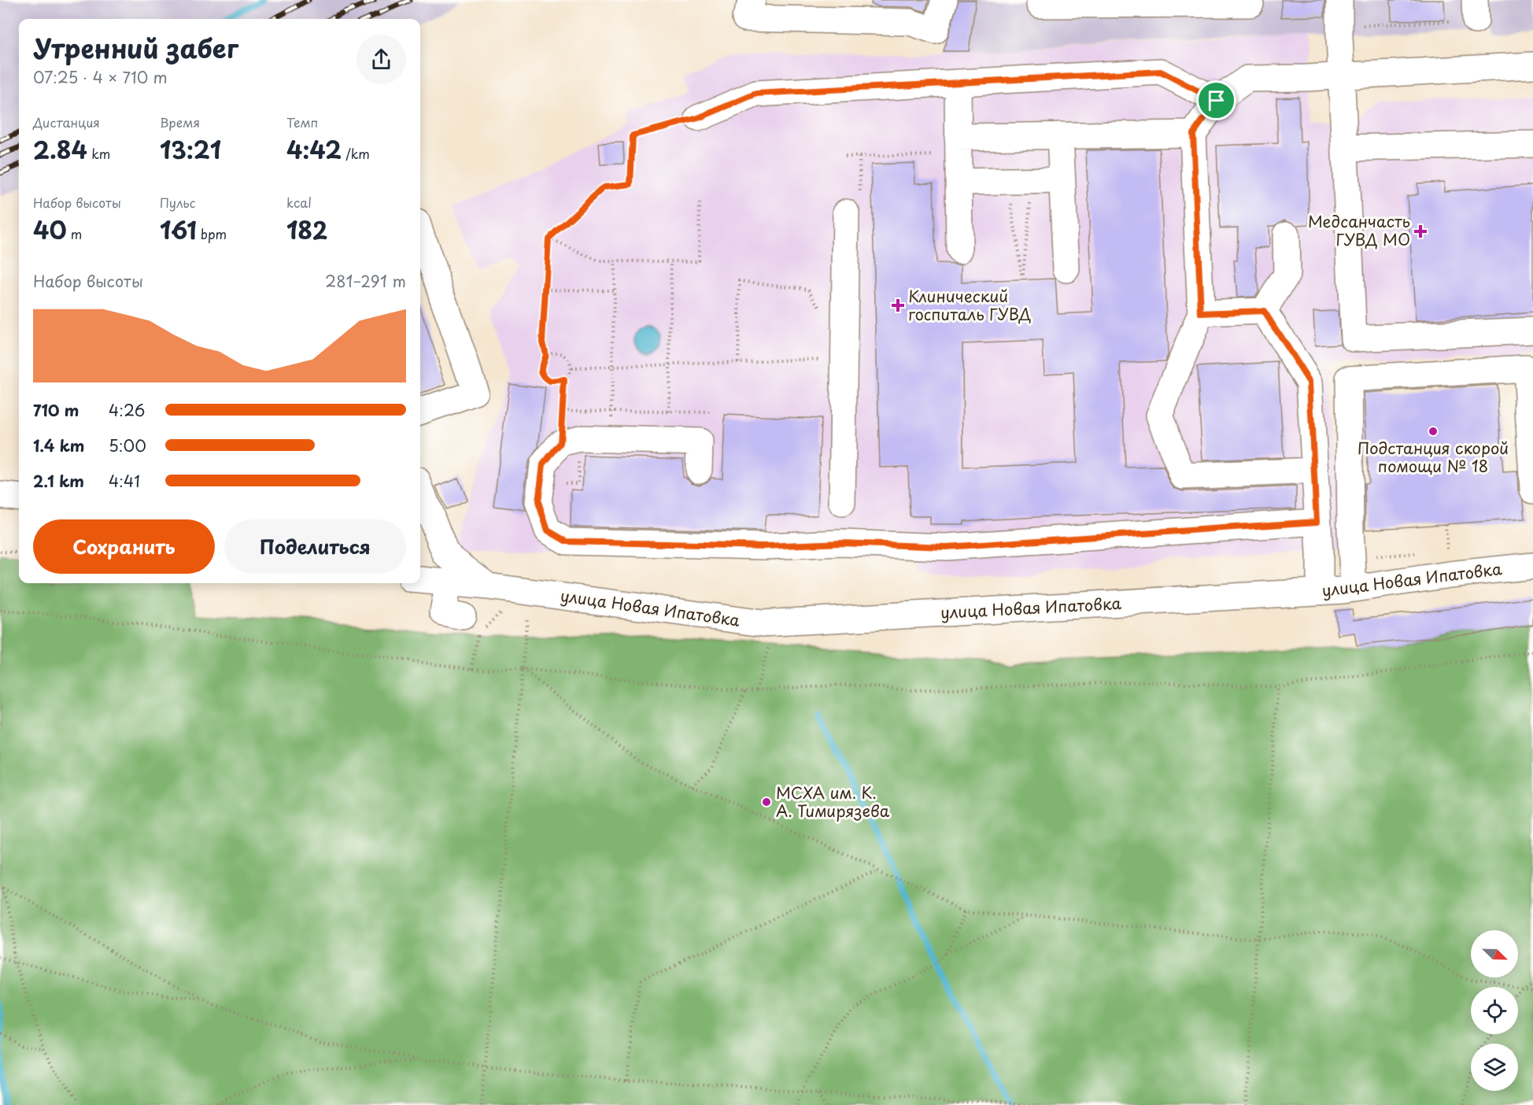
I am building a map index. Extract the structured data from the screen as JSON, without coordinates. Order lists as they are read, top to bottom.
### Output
{
  "streets": {
    "street": ["улица Новая Ипатовка"]
  },
  "places": {
    "health": ["Медсанчасть ГУВД МО", "Клинический госпиталь ГУВД"],
    "other": ["Подстанция скорой помощи № 18", "МСХА им. К. А. Тимирязева"]
  },
  "north": "bottom right",
  "page": {
    "heading": ["Утренний забег", "07:25 · 4 × 710 m"],
    "stats": [
      ["Дистанция", "2.84 km"],
      ["Время", "13:21"],
      ["Темп", "4:42 /km"],
      ["Набор высоты", "40 m"],
      ["Пульс", "161 bpm"],
      ["kcal", "182"]
    ],
    "chart": ["Набор высоты", "281–291 m"],
    "list": [
      {
        "name": "710 m",
        "note": "4:26"
      },
      {
        "name": "1.4 km",
        "note": "5:00"
      },
      {
        "name": "2.1 km",
        "note": "4:41"
      }
    ],
    "buttons": ["Сохранить", "Поделиться"]
  }
}
